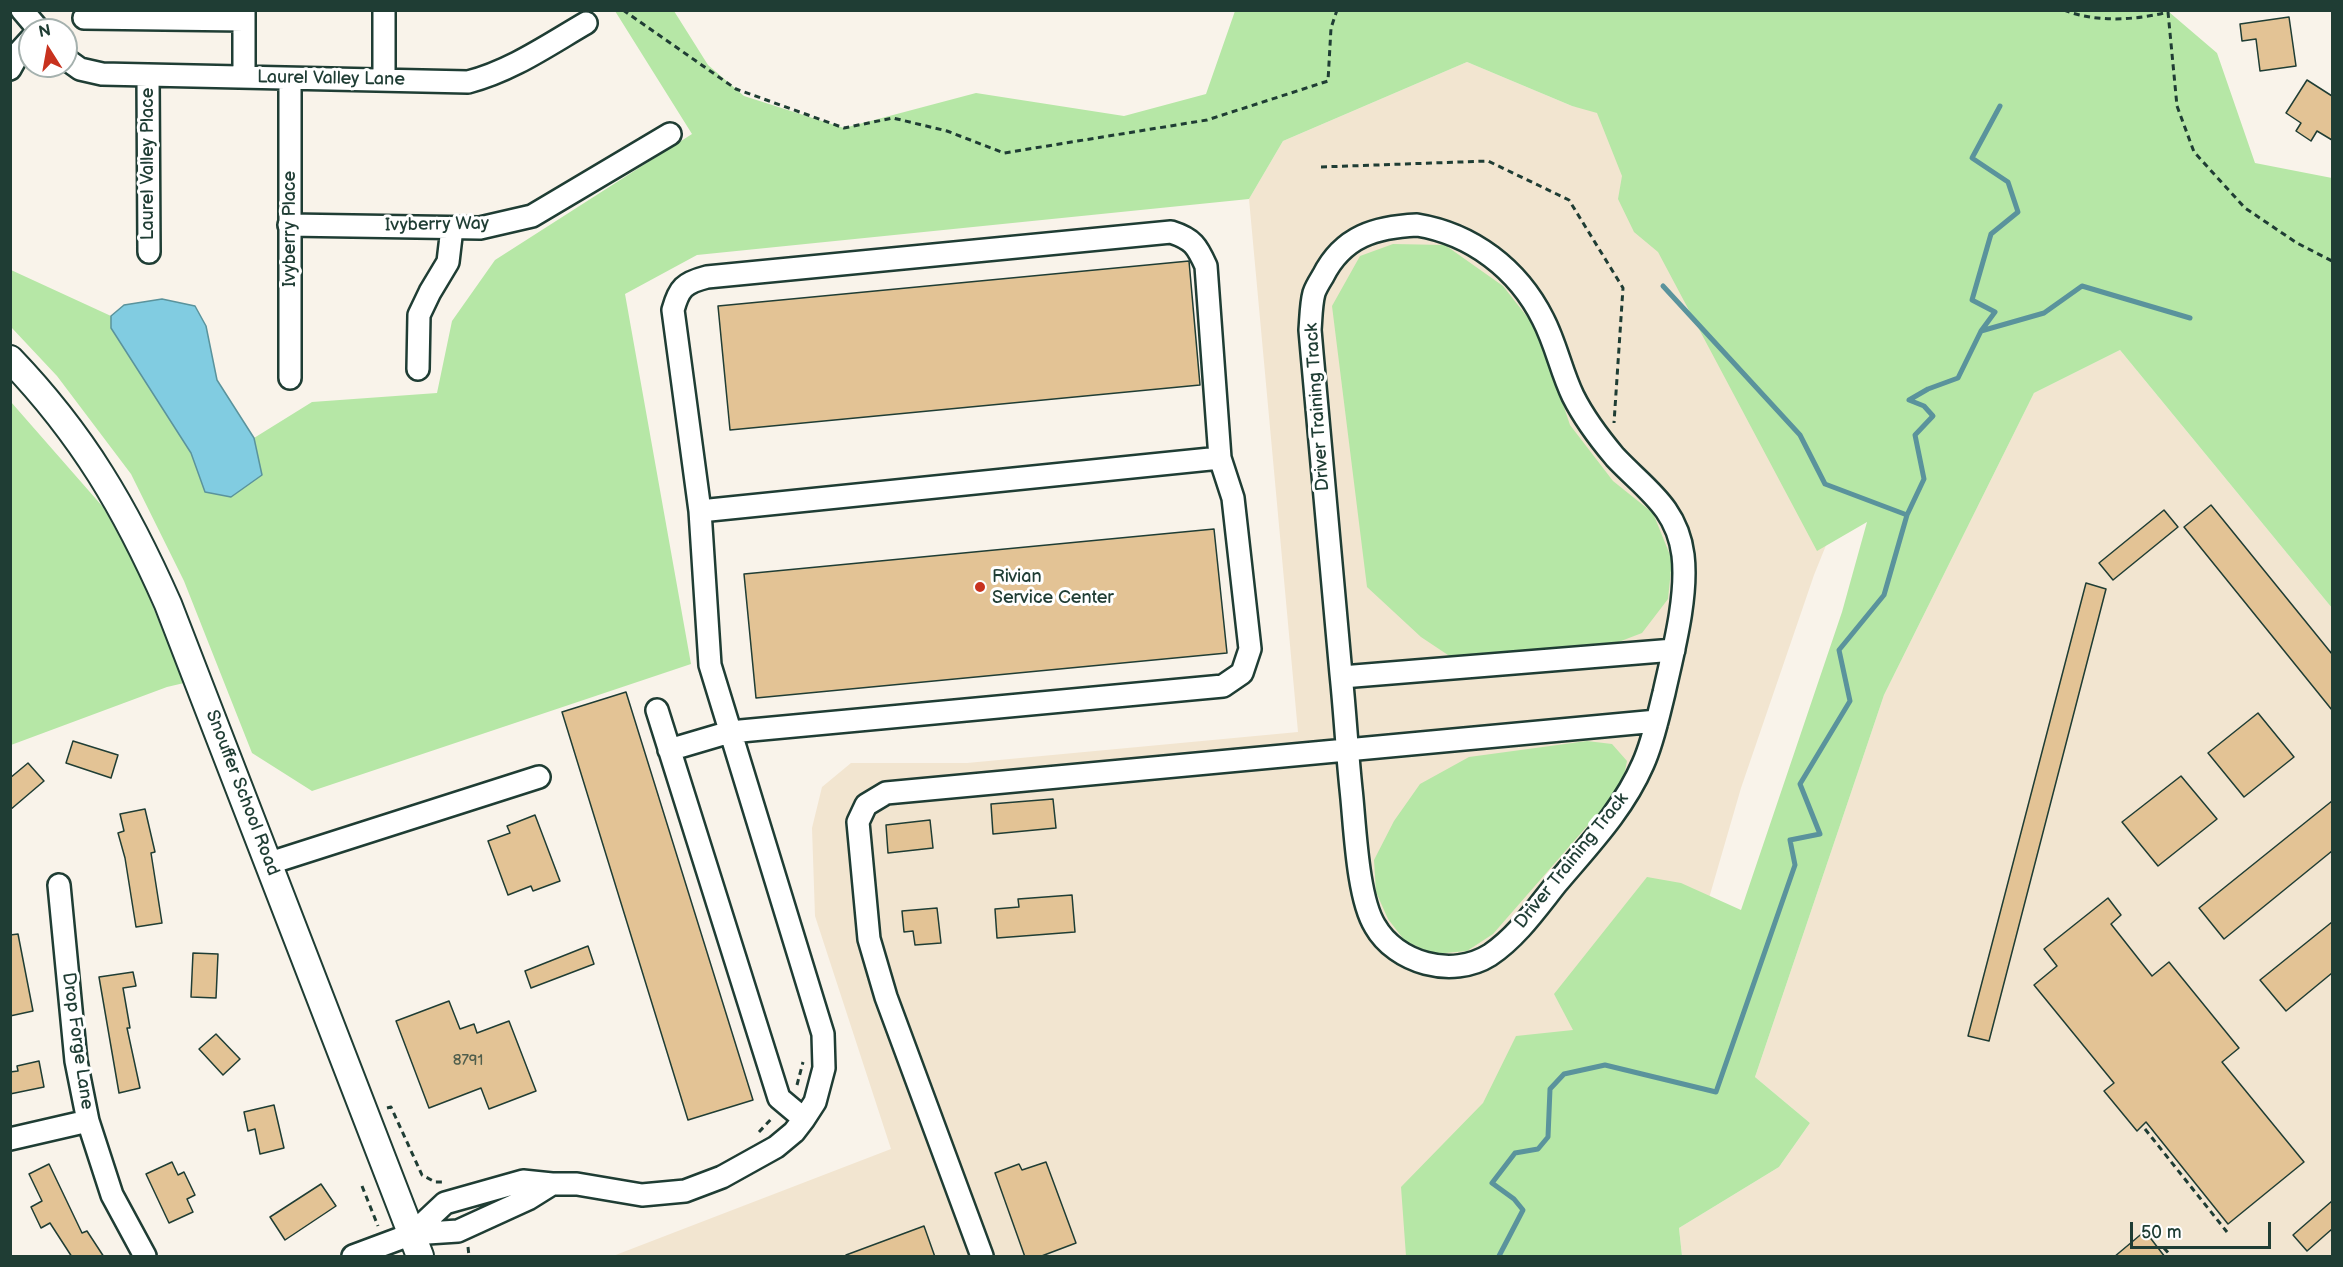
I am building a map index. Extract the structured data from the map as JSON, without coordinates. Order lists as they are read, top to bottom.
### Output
{
  "streets": {
    "main road": ["Snouffer School Road"],
    "street": [
      "Laurel Valley Lane",
      "Laurel Valley Place",
      "Ivyberry Way",
      "Ivyberry Place",
      "Driver Training Track",
      "Drop Forge Lane"
    ]
  },
  "crossings": [
    ["Laurel Valley Lane", "Laurel Valley Place"],
    ["Laurel Valley Lane", "Ivyberry Place"],
    ["Ivyberry Way", "Ivyberry Place"]
  ],
  "places": ["Rivian Service Center"],
  "house_numbers": ["8791"],
  "scale_bar": "50 m",
  "north": "top"
}
